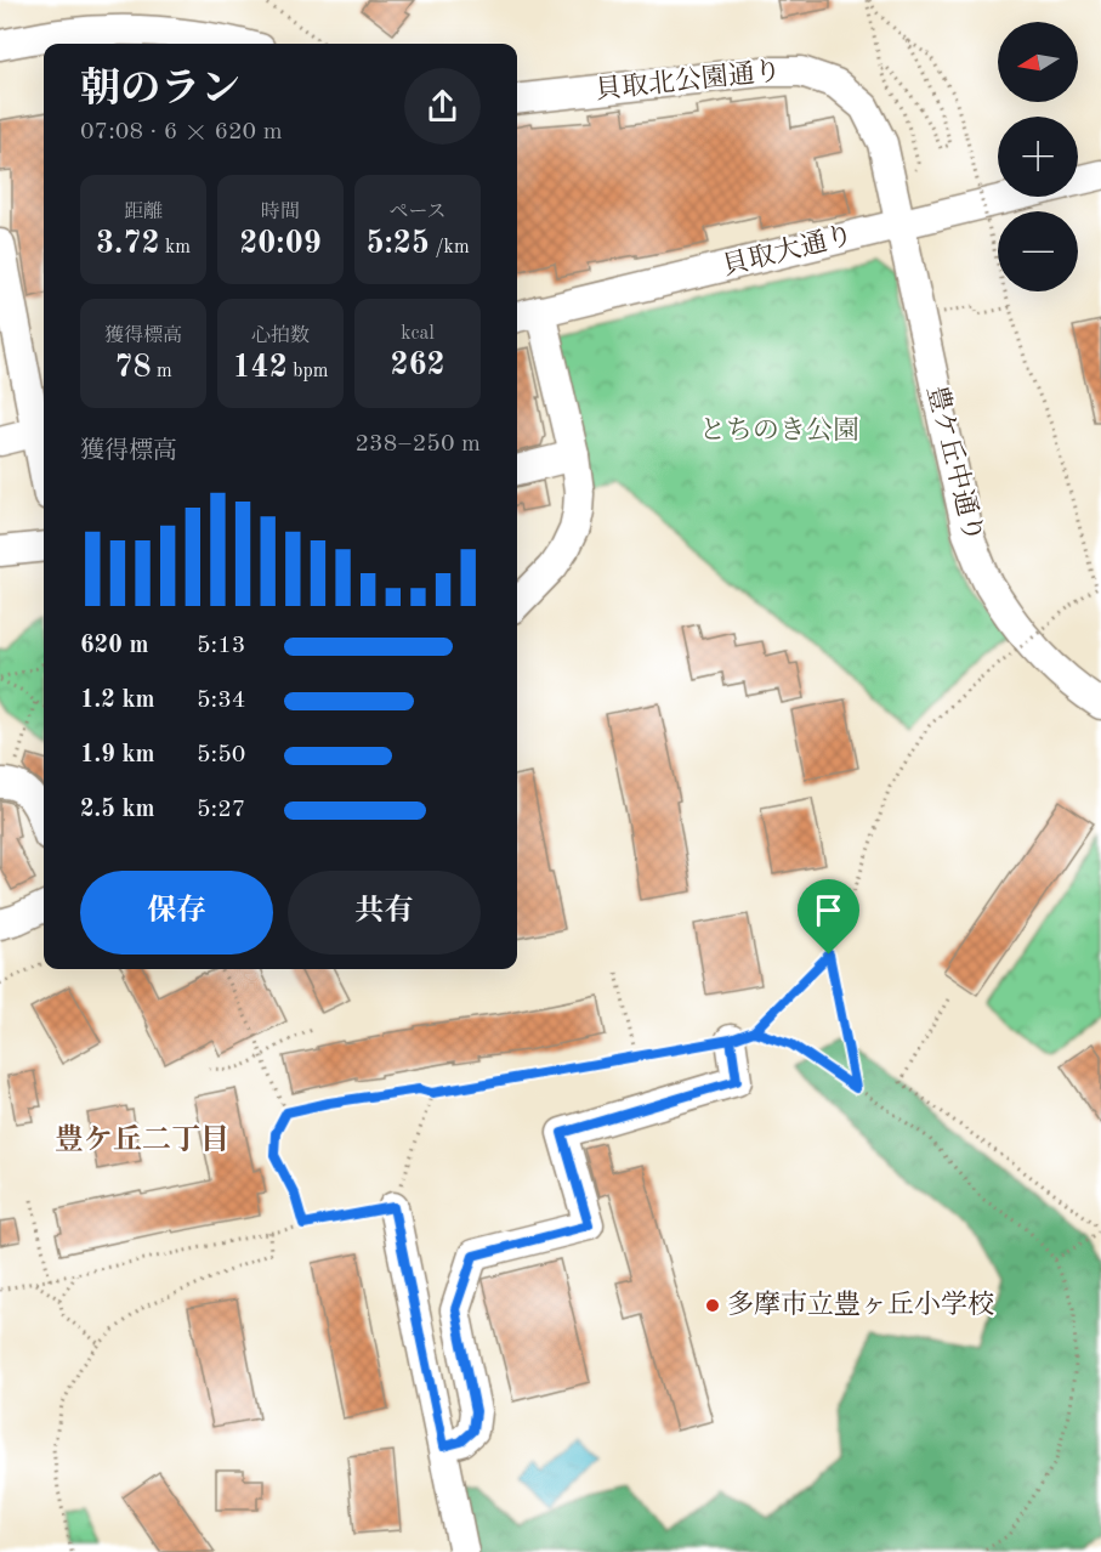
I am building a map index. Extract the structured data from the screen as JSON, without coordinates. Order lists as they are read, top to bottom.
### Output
{
  "streets": {
    "street": ["貝取北公園通り", "貝取大通り", "豊ケ丘中通り"]
  },
  "crossings": [
    ["貝取北公園通り", "貝取大通り"],
    ["貝取北公園通り", "豊ケ丘中通り"],
    ["貝取大通り", "豊ケ丘中通り"]
  ],
  "districts": ["豊ケ丘二丁目"],
  "parks": ["とちのき公園"],
  "places": ["多摩市立豊ヶ丘小学校"],
  "north": "left",
  "page": {
    "map_buttons": ["+", "−"],
    "heading": ["朝のラン", "07:08 · 6 × 620 m"],
    "stats": [
      ["距離", "3.72 km"],
      ["時間", "20:09"],
      ["ペース", "5:25 /km"],
      ["獲得標高", "78 m"],
      ["心拍数", "142 bpm"],
      ["kcal", "262"]
    ],
    "chart": ["獲得標高", "238–250 m"],
    "list": [
      {
        "name": "620 m",
        "note": "5:13"
      },
      {
        "name": "1.2 km",
        "note": "5:34"
      },
      {
        "name": "1.9 km",
        "note": "5:50"
      },
      {
        "name": "2.5 km",
        "note": "5:27"
      }
    ],
    "buttons": ["保存", "共有"]
  }
}
